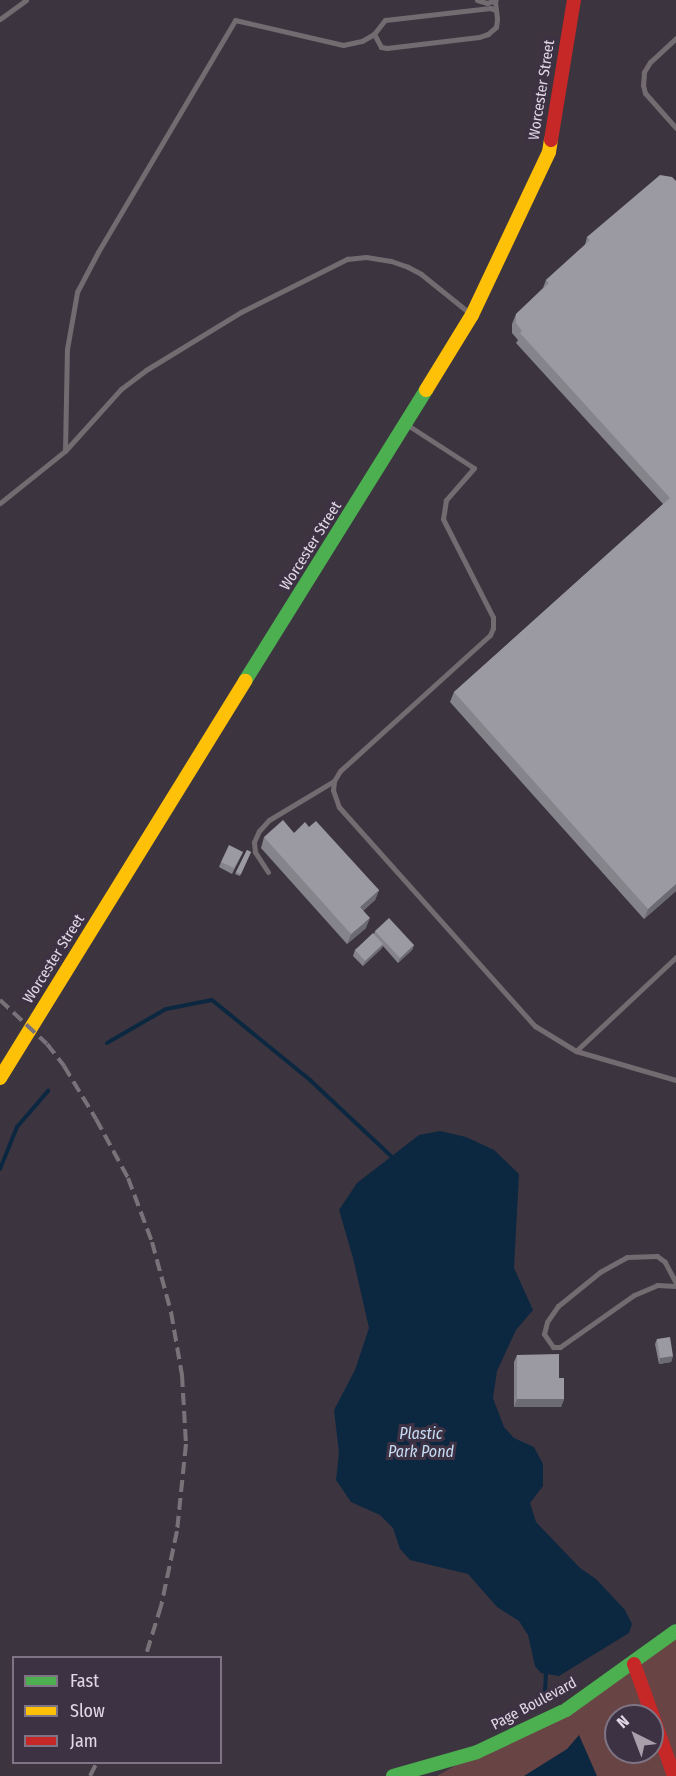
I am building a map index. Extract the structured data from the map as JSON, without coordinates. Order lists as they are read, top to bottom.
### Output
{
  "streets": {
    "main road": ["Worcester Street", "Page Boulevard"]
  },
  "water": ["Plastic Park Pond"],
  "legend": ["Fast", "Slow", "Jam"],
  "north": "top left"
}
